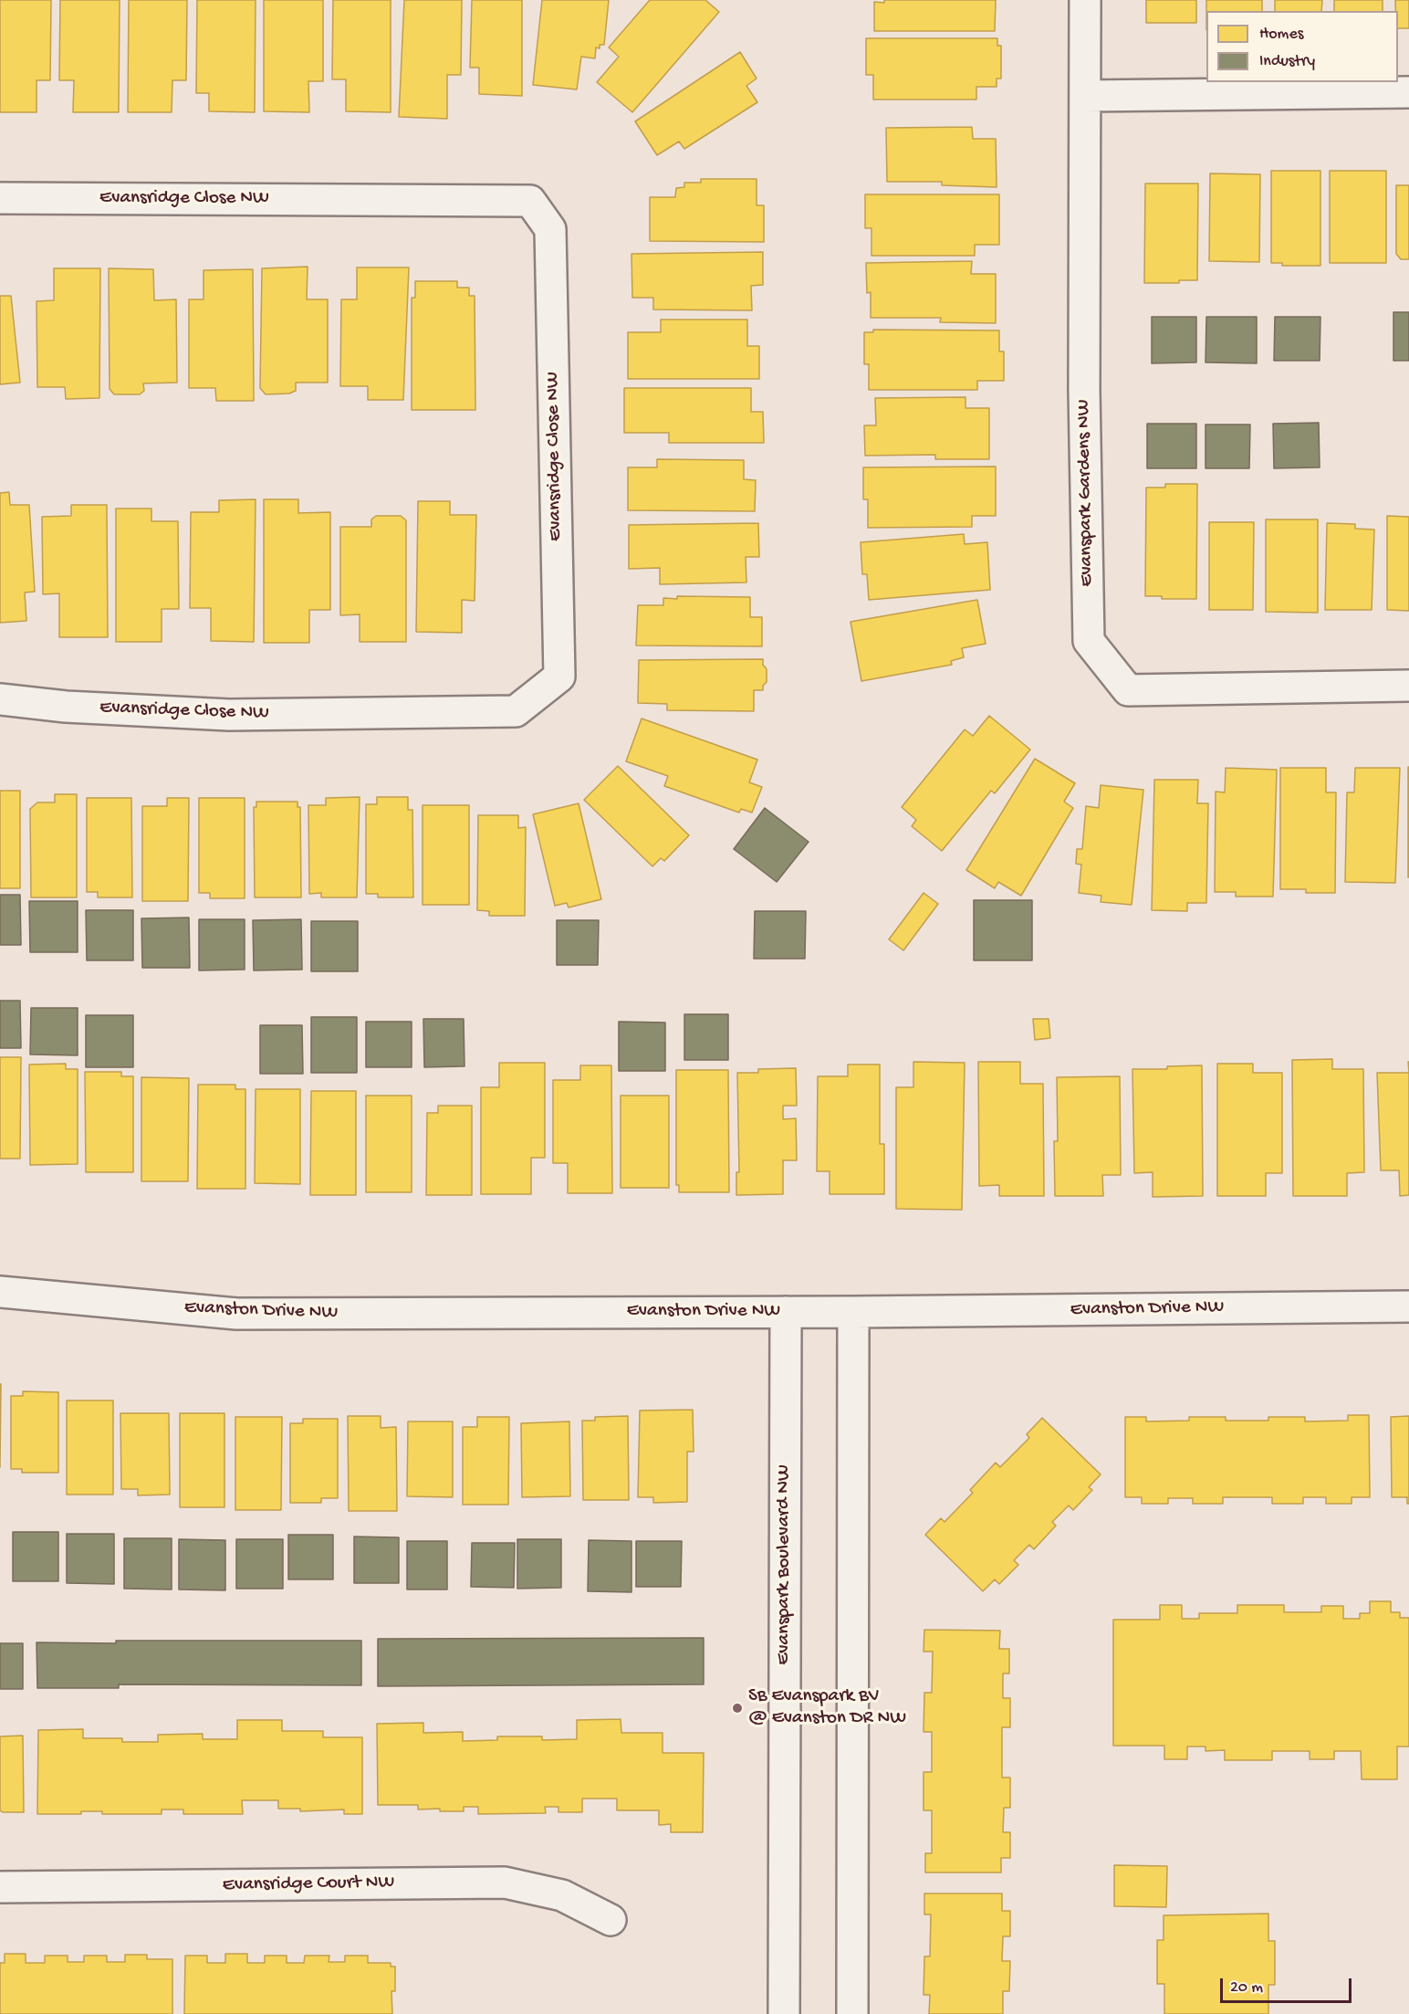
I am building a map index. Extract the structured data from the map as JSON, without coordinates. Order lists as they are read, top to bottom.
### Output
{
  "streets": {
    "street": [
      "Evansridge Close NW",
      "Evanspark Gardens NW",
      "Evanston Drive NW",
      "Evanspark Boulevard NW",
      "Evansridge Court NW"
    ]
  },
  "crossings": [
    ["Evanston Drive NW", "Evanspark Boulevard NW"]
  ],
  "places": ["SB Evanspark BV @ Evanston DR NW"],
  "legend": ["Homes", "Industry"],
  "scale_bar": "20 m"
}
